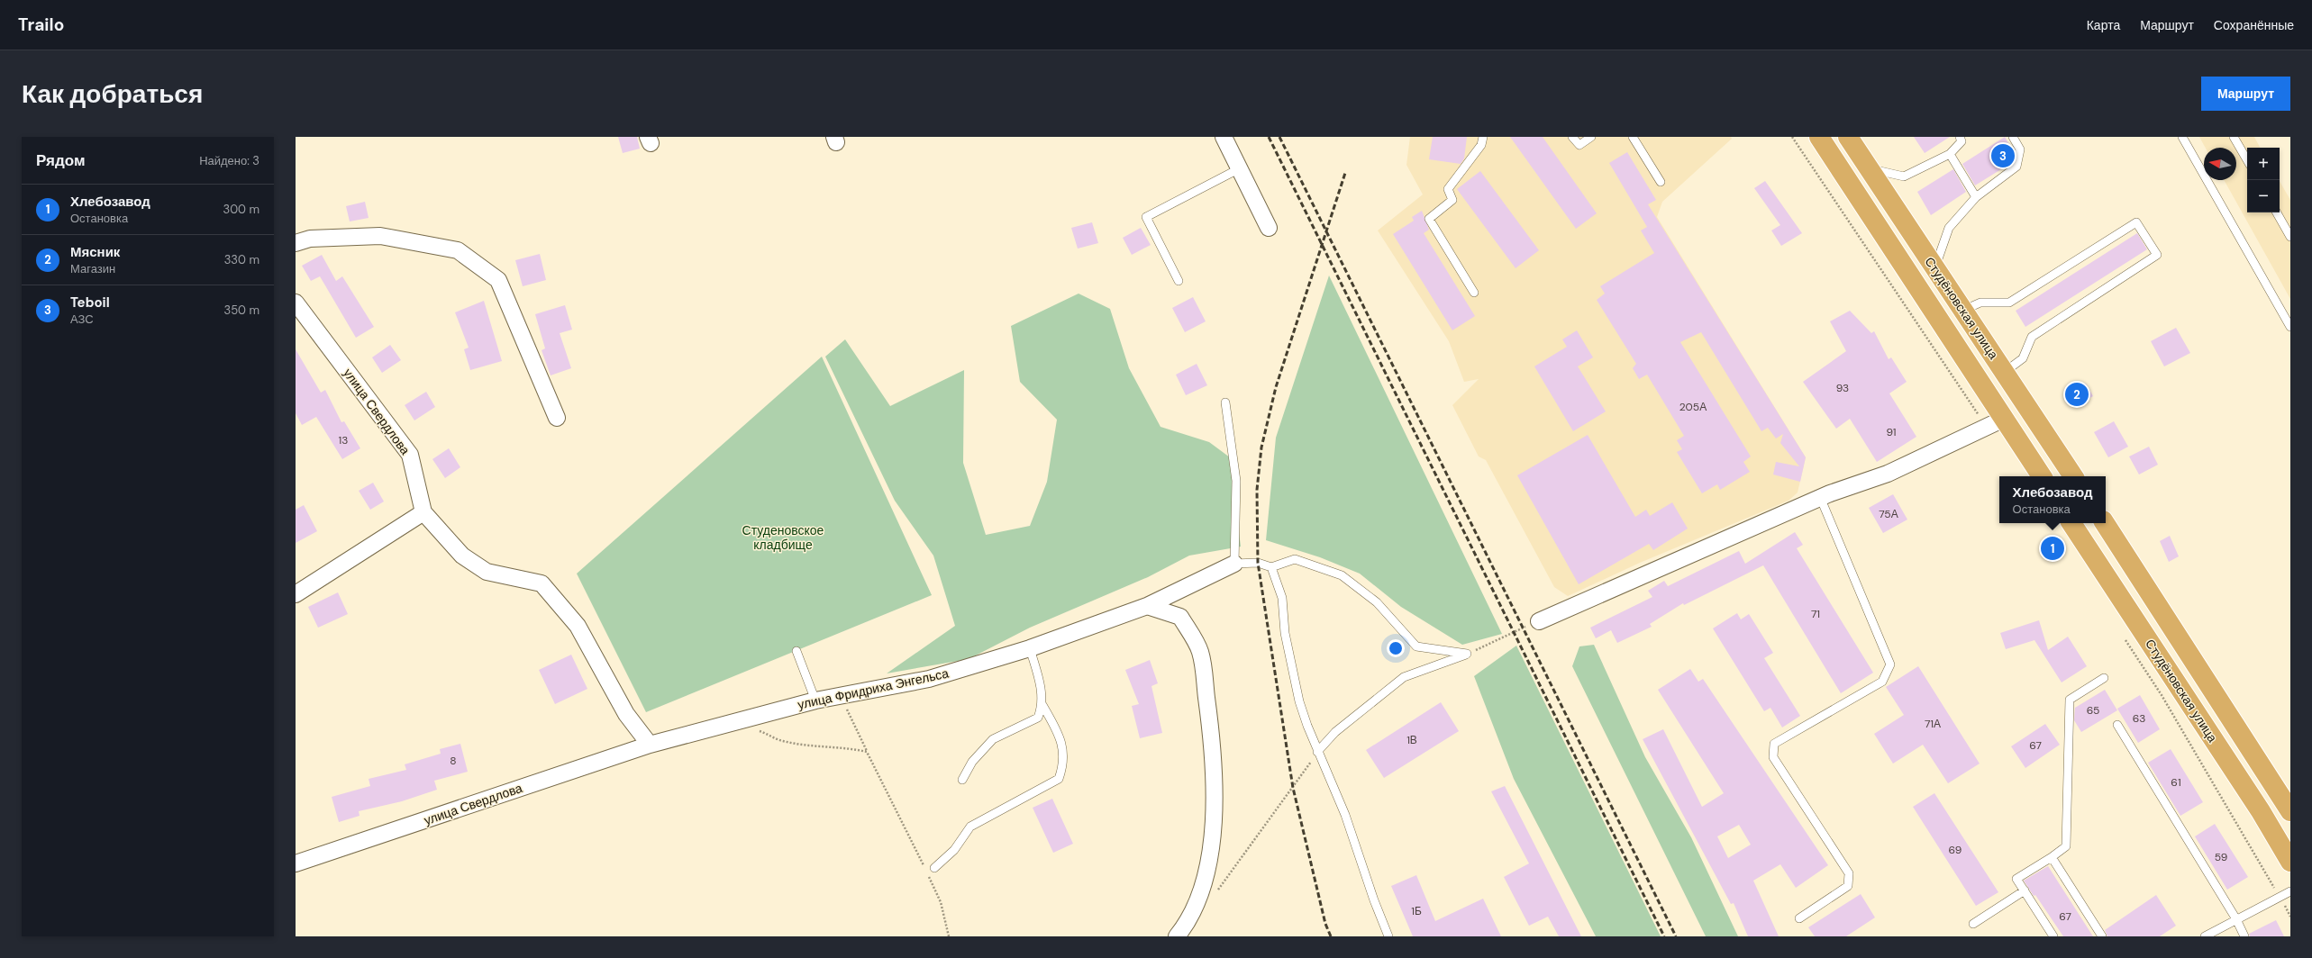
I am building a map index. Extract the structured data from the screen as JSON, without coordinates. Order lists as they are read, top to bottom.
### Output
{
  "streets": {
    "main road": ["Студёновская улица"],
    "street": ["улица Свердлова", "улица Фридриха Энгельса"]
  },
  "crossings": [
    ["улица Свердлова", "улица Фридриха Энгельса"]
  ],
  "parks": ["Студеновское кладбище"],
  "house_numbers": [
    "93",
    "205А",
    "91",
    "13",
    "75А",
    "71",
    "65",
    "63",
    "71А",
    "1В",
    "67",
    "8",
    "61",
    "69",
    "59",
    "1Б",
    "67"
  ],
  "north": "left",
  "page": {
    "header": "Trailo",
    "nav": ["Карта", "Маршрут", "Сохранённые"],
    "buttons": "Маршрут",
    "title": "Как добраться",
    "heading": ["Рядом", "Найдено: 3"],
    "pins": ["3", "2", "1"],
    "map_buttons": ["+", "−"],
    "list": [
      {
        "mark": "1",
        "name": "Хлебозавод",
        "note": "Остановка",
        "value": "300 m"
      },
      {
        "mark": "2",
        "name": "Мясник",
        "note": "Магазин",
        "value": "330 m"
      },
      {
        "mark": "3",
        "name": "Teboil",
        "note": "АЗС",
        "value": "350 m"
      }
    ],
    "popup": ["Хлебозавод", "Остановка"]
  }
}
